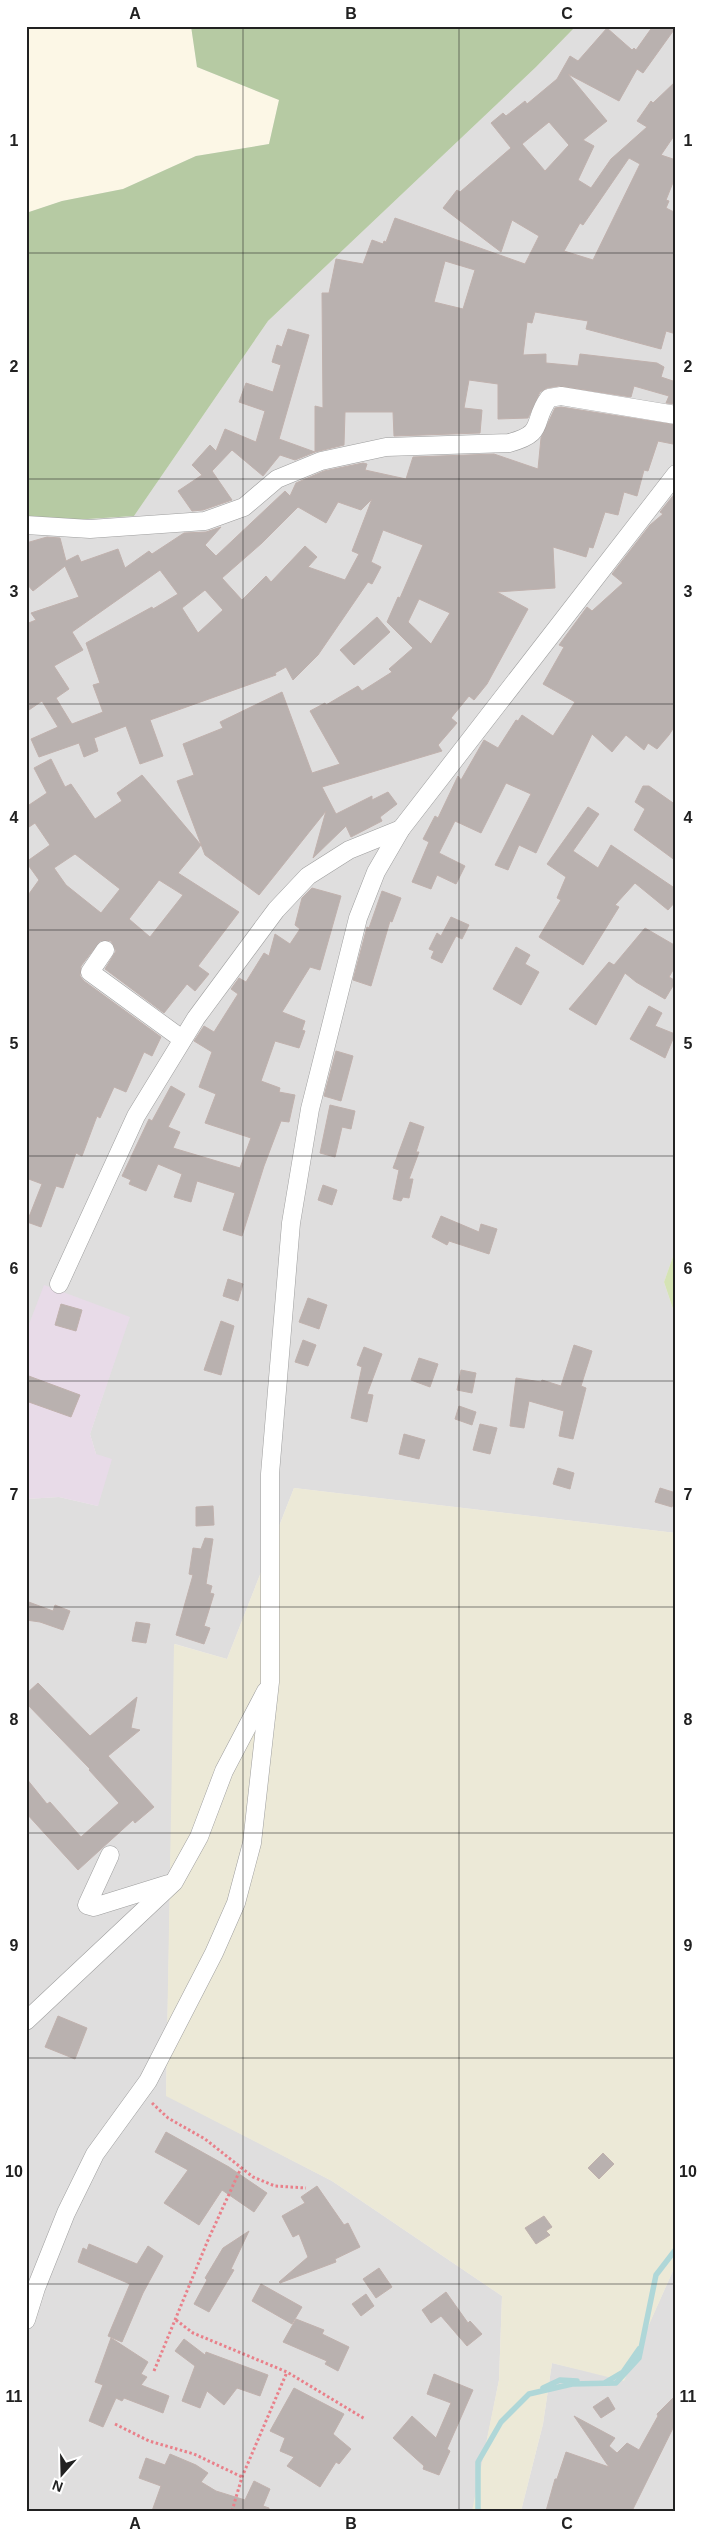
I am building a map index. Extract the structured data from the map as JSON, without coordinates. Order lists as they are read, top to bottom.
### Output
{
  "north": "bottom",
  "grid": {
    "columns": ["A", "B", "C"],
    "rows": [
      "1",
      "2",
      "3",
      "4",
      "5",
      "6",
      "7",
      "8",
      "9",
      "10",
      "11"
    ]
  }
}
